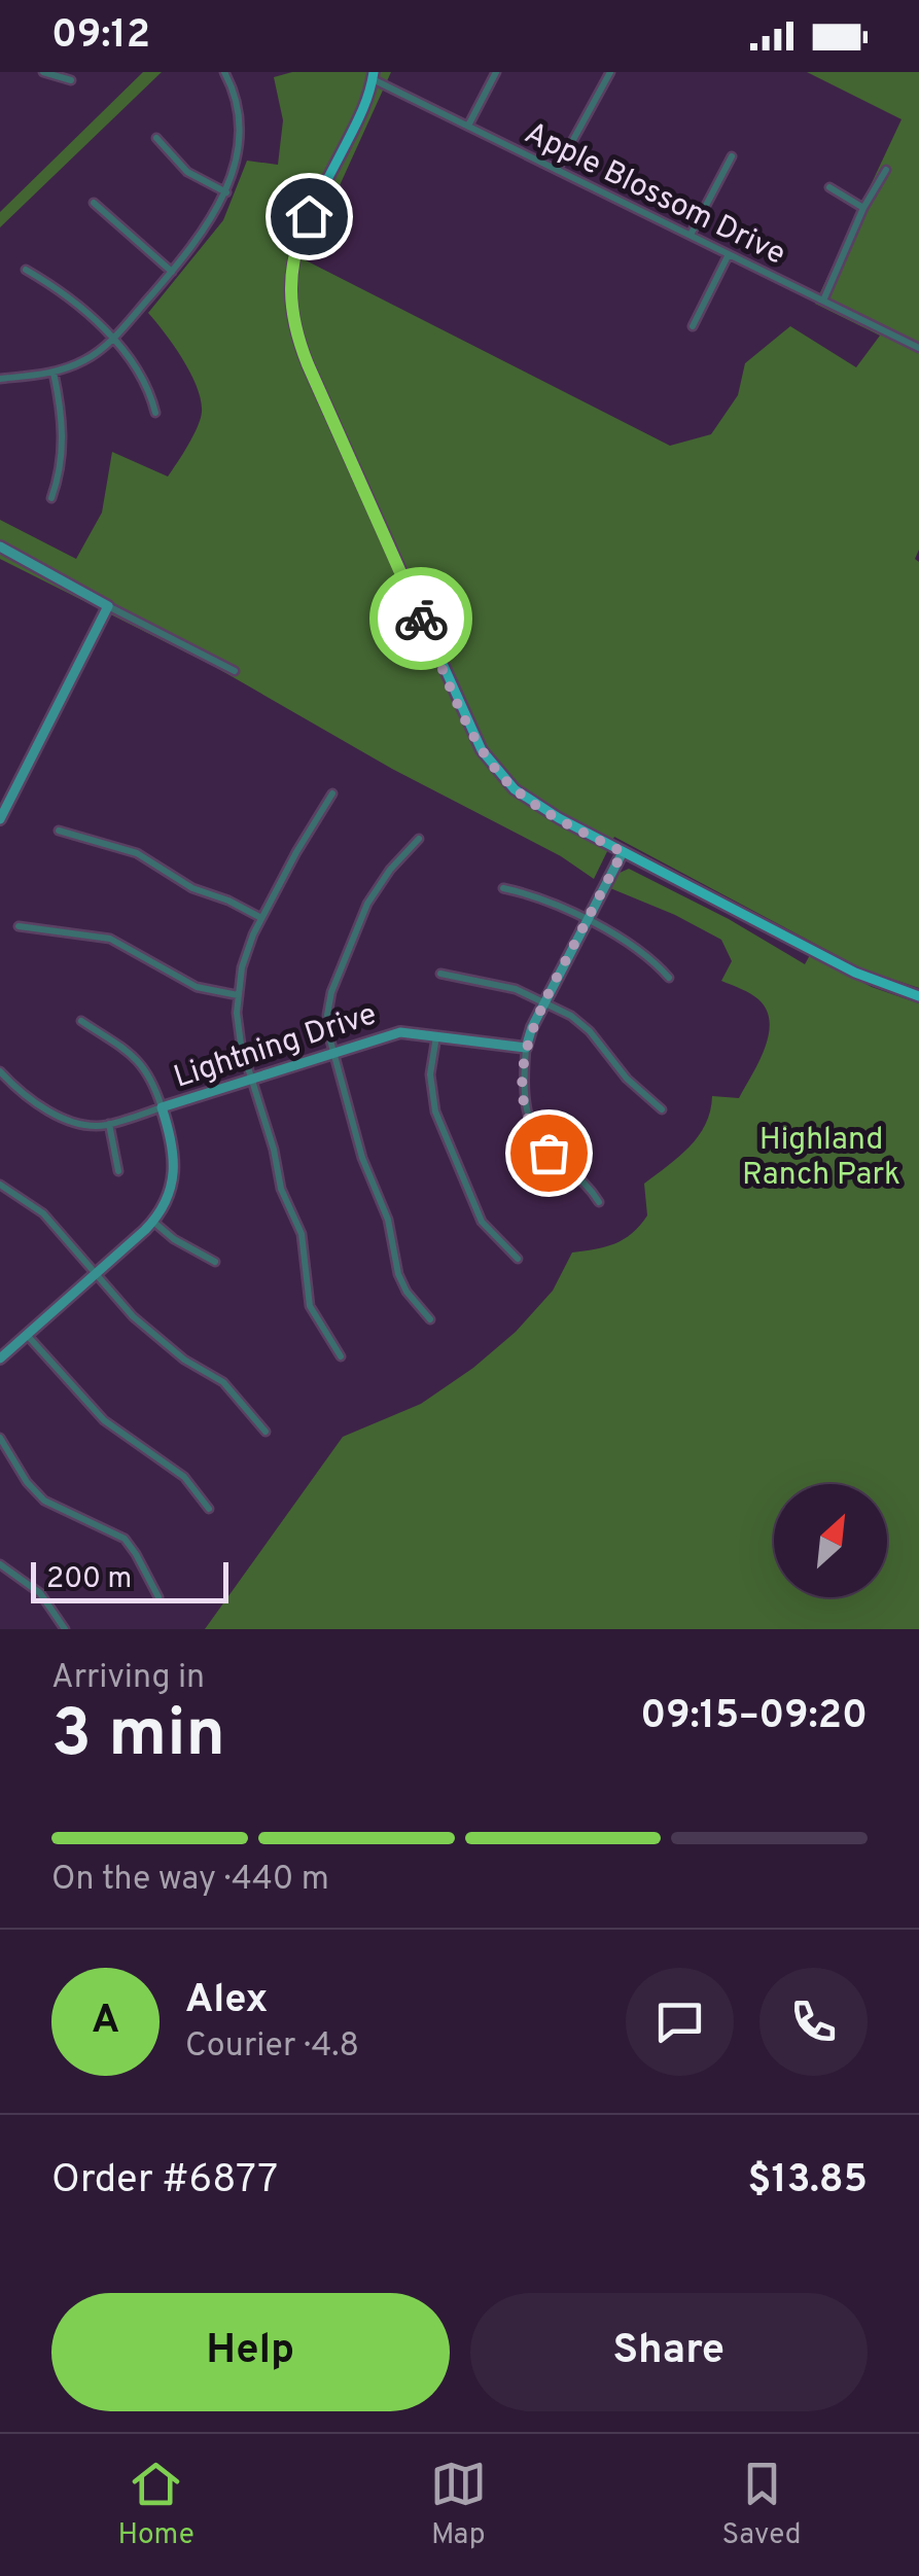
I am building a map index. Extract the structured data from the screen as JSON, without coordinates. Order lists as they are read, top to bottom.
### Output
{
  "streets": {
    "main road": ["Lightning Drive"],
    "street": ["Apple Blossom Drive"]
  },
  "parks": ["Highland Ranch Park"],
  "scale_bar": "200 m",
  "north": "top right",
  "page": {
    "status": "09:12",
    "scale": "200 m",
    "heading": ["3 min", "Arriving in", "09:15–09:20"],
    "panel": [
      "Alex",
      "Courier · 4.8",
      "Order #6877",
      "$13.85"
    ],
    "bar": "On the way · 440 m",
    "round": "A",
    "buttons": ["Help", "Share"],
    "tabs": ["Home", "Map", "Saved"]
  }
}
